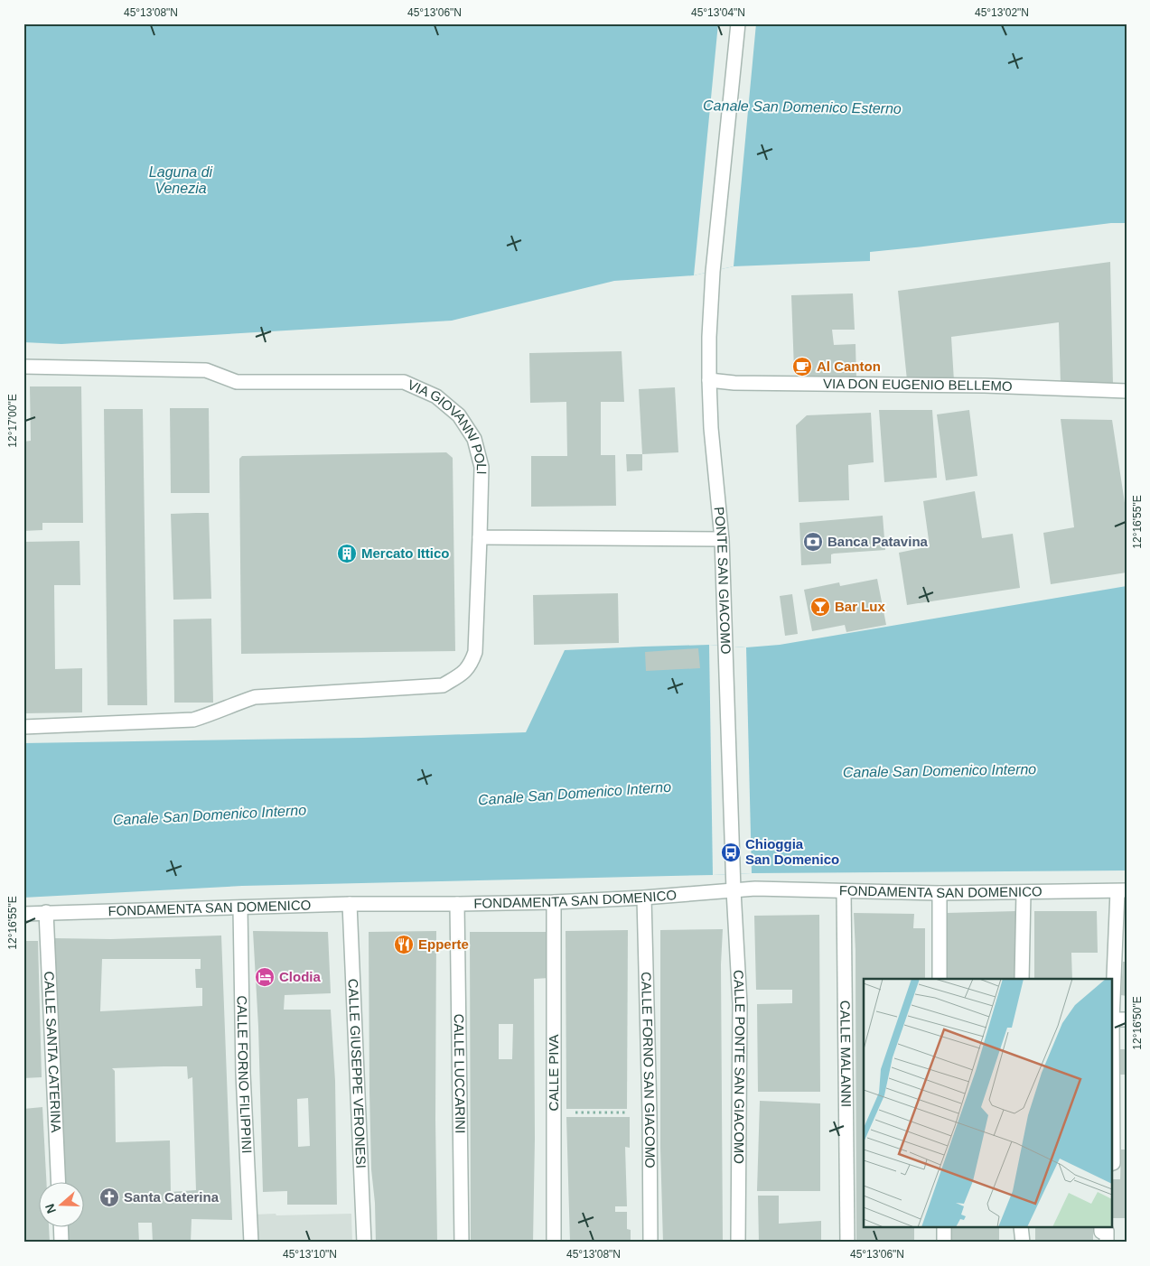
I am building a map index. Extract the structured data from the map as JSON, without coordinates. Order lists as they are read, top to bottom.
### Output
{
  "streets": {
    "street": [
      "VIA DON EUGENIO BELLEMO",
      "VIA GIOVANNI POLI",
      "PONTE SAN GIACOMO",
      "FONDAMENTA SAN DOMENICO",
      "CALLE SANTA CATERINA",
      "CALLE MALANNI",
      "CALLE PONTE SAN GIACOMO",
      "CALLE FORNO SAN GIACOMO",
      "CALLE GIUSEPPE VERONESI",
      "CALLE LUCCARINI",
      "CALLE PIVA",
      "CALLE FORNO FILIPPINI"
    ]
  },
  "crossings": [
    ["VIA DON EUGENIO BELLEMO", "PONTE SAN GIACOMO"],
    ["PONTE SAN GIACOMO", "FONDAMENTA SAN DOMENICO"],
    ["PONTE SAN GIACOMO", "CALLE PONTE SAN GIACOMO"],
    ["FONDAMENTA SAN DOMENICO", "CALLE SANTA CATERINA"],
    ["FONDAMENTA SAN DOMENICO", "CALLE MALANNI"],
    ["FONDAMENTA SAN DOMENICO", "CALLE PONTE SAN GIACOMO"],
    ["FONDAMENTA SAN DOMENICO", "CALLE FORNO SAN GIACOMO"],
    ["FONDAMENTA SAN DOMENICO", "CALLE GIUSEPPE VERONESI"],
    ["FONDAMENTA SAN DOMENICO", "CALLE LUCCARINI"],
    ["FONDAMENTA SAN DOMENICO", "CALLE PIVA"],
    ["FONDAMENTA SAN DOMENICO", "CALLE FORNO FILIPPINI"]
  ],
  "water": ["Canale San Domenico Esterno", "Laguna di Venezia", "Canale San Domenico Interno"],
  "places": {
    "cafe": ["Al Canton"],
    "bank": ["Banca Patavina"],
    "building": ["Mercato Ittico"],
    "bar": ["Bar Lux"],
    "bus stop": ["Chioggia San Domenico"],
    "restaurant": ["Epperte"],
    "hotel": ["Clodia"],
    "church": ["Santa Caterina"]
  },
  "north": "left",
  "coordinates": [
    "45°13'08\"N",
    "45°13'06\"N",
    "45°13'04\"N",
    "45°13'02\"N",
    "12°17'00\"E",
    "12°16'55\"E",
    "12°16'50\"E",
    "45°13'10\"N"
  ]
}
